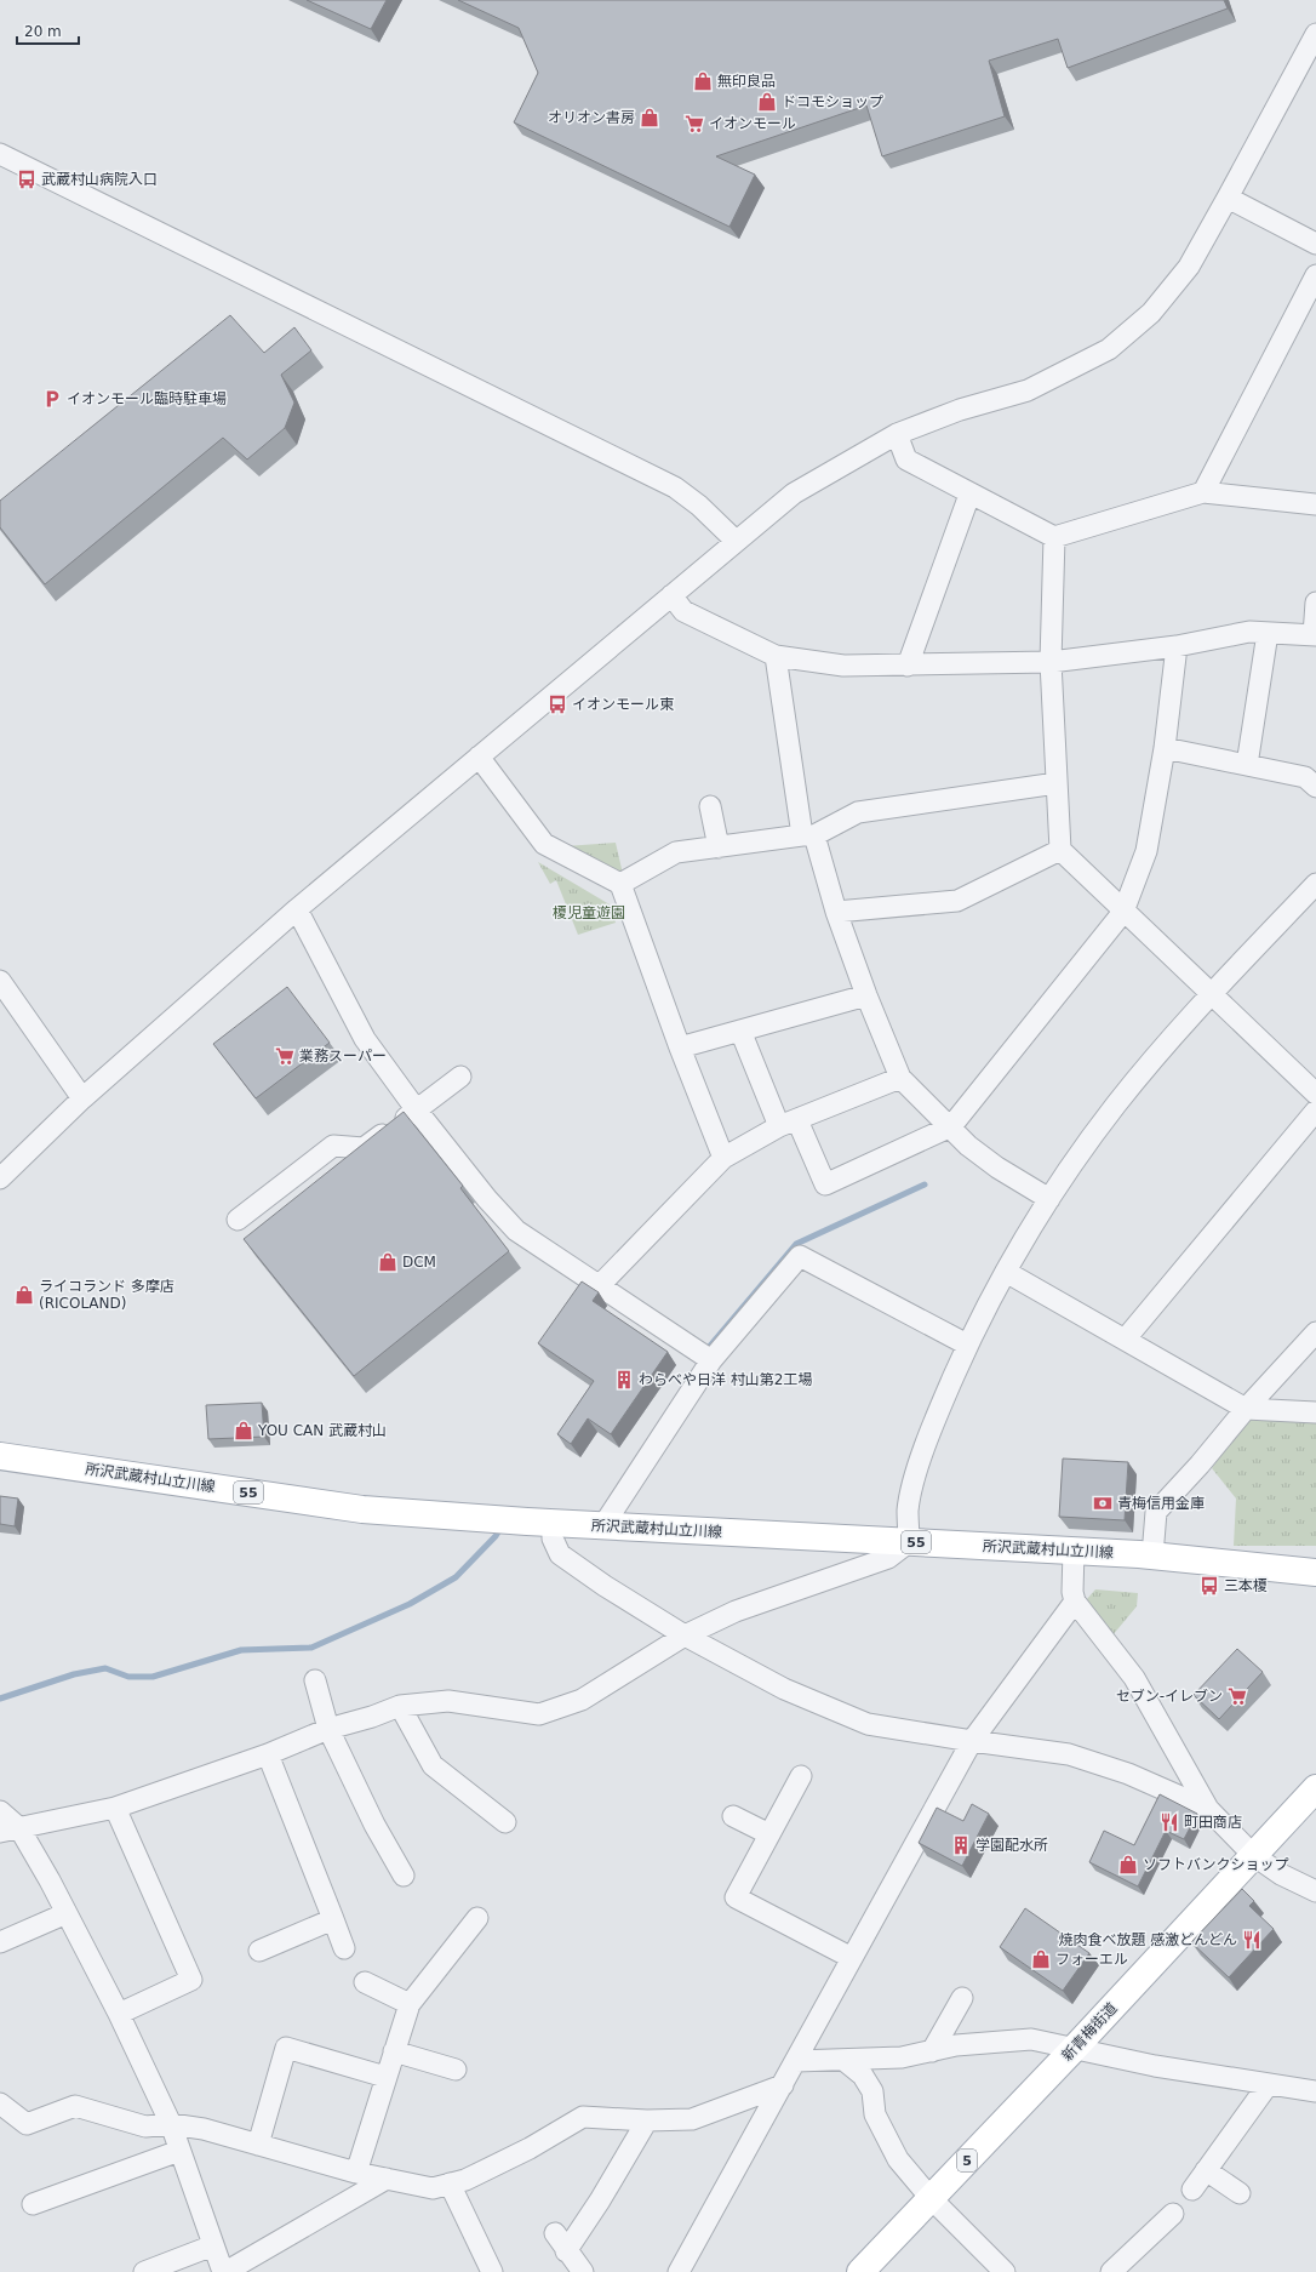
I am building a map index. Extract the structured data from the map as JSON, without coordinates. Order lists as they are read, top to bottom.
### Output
{
  "streets": {
    "main road": [
      "所沢武蔵村山立川線",
      "55",
      "新青梅街道",
      "5"
    ]
  },
  "parks": ["榎児童遊園"],
  "places": {
    "shop": [
      "無印良品",
      "ドコモショップ",
      "オリオン書房",
      "DCM",
      "ライコランド 多摩店 (RICOLAND)",
      "YOU CAN 武蔵村山",
      "ソフトバンクショップ",
      "フォーエル"
    ],
    "supermarket": ["イオンモール", "業務スーパー", "セブン-イレブン"],
    "bus stop": ["武蔵村山病院入口", "イオンモール東", "三本榎"],
    "parking": ["イオンモール臨時駐車場"],
    "building": ["わらべや日洋 村山第2工場", "学園配水所"],
    "bank": ["青梅信用金庫"],
    "restaurant": ["町田商店", "焼肉食べ放題 感激どんどん"]
  },
  "scale_bar": "20 m"
}
